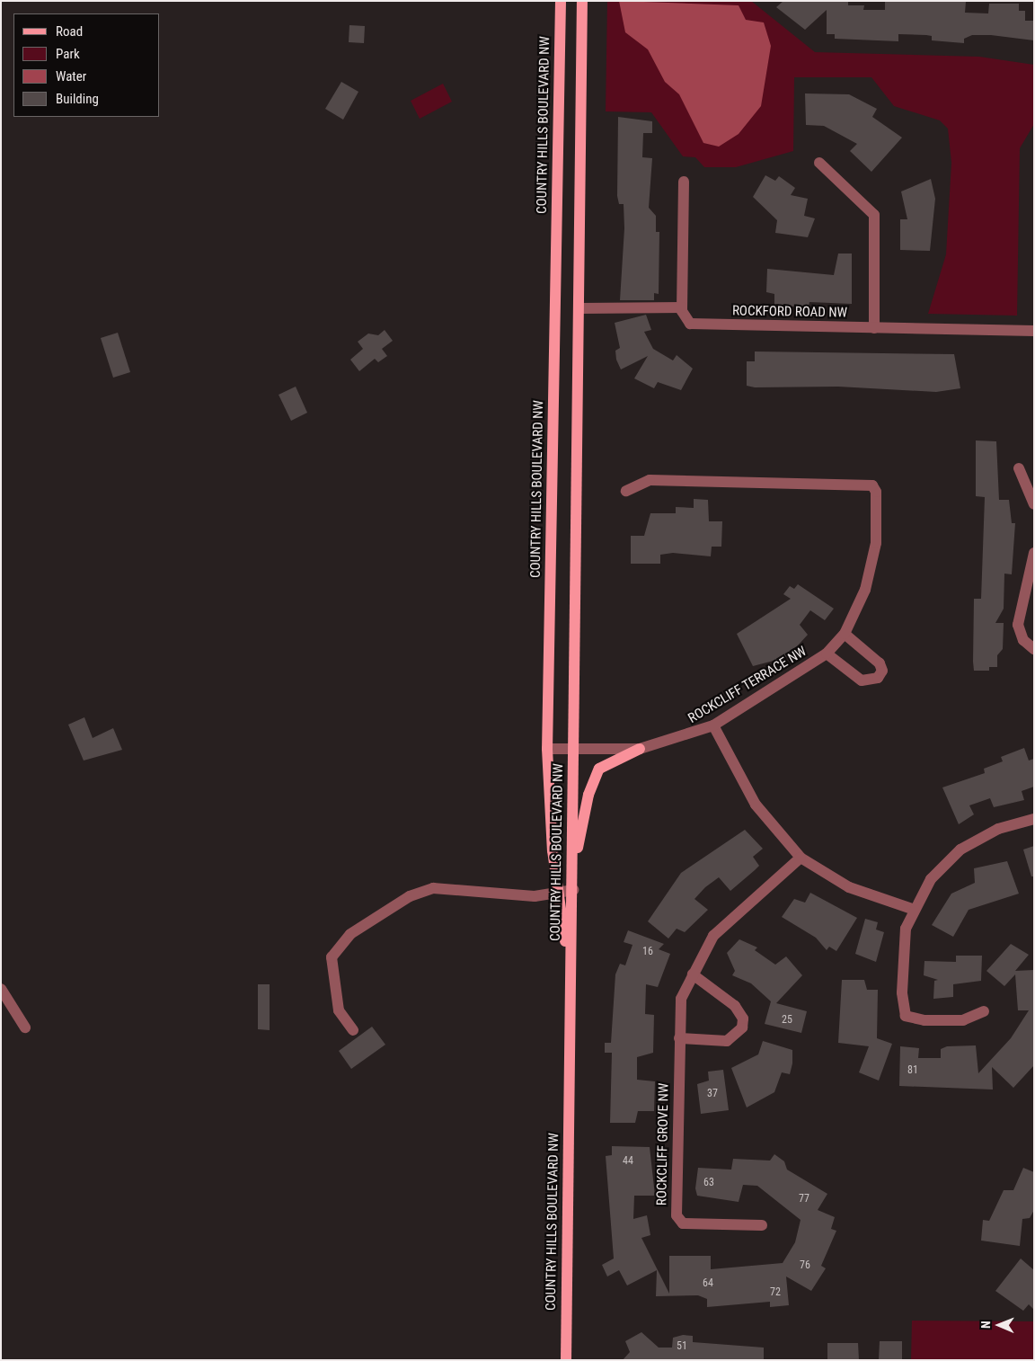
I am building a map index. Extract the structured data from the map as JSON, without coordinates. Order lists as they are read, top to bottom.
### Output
{
  "streets": {
    "main road": ["COUNTRY HILLS BOULEVARD NW"],
    "street": ["ROCKFORD ROAD NW", "ROCKCLIFF TERRACE NW", "ROCKCLIFF GROVE NW"]
  },
  "crossings": [
    ["COUNTRY HILLS BOULEVARD NW", "ROCKCLIFF TERRACE NW"]
  ],
  "house_numbers": [
    "16",
    "25",
    "81",
    "37",
    "44",
    "63",
    "77",
    "76",
    "64",
    "72",
    "51"
  ],
  "legend": [
    "Road",
    "Park",
    "Water",
    "Building"
  ],
  "north": "left"
}
